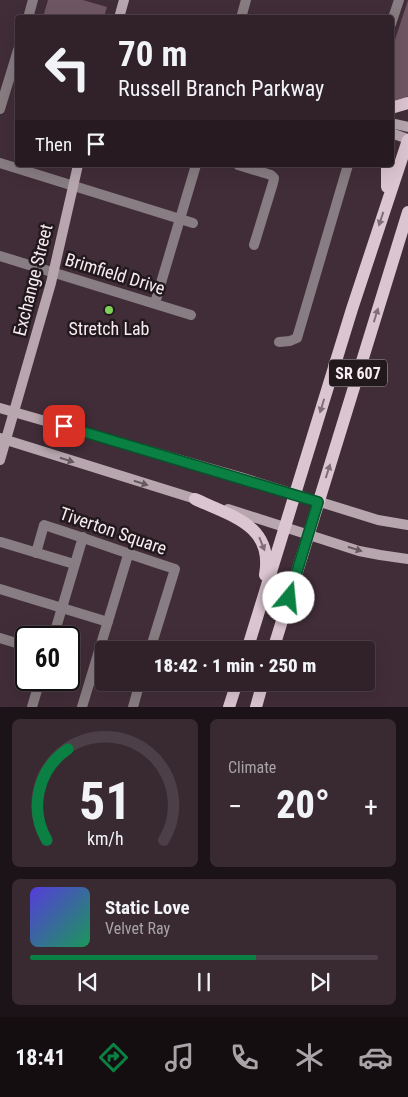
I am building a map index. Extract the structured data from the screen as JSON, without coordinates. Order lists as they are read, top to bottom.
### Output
{
  "streets": {
    "main road": ["Exchange Street", "SR 607"],
    "street": ["Brimfield Drive", "Tiverton Square"]
  },
  "crossings": [
    ["Brimfield Drive", "Exchange Street"]
  ],
  "places": ["Stretch Lab"],
  "page": {
    "turn": ["70 m", "Russell Branch Parkway"],
    "then": "Then",
    "limit": "60",
    "trip": "18:42 · 1 min · 250 m",
    "tile": "Climate",
    "heat": ["−", "20°", "+"],
    "song": ["Static Love", "Velvet Ray"],
    "tabs": "18:41",
    "gauge": ["51", "km/h"]
  }
}
